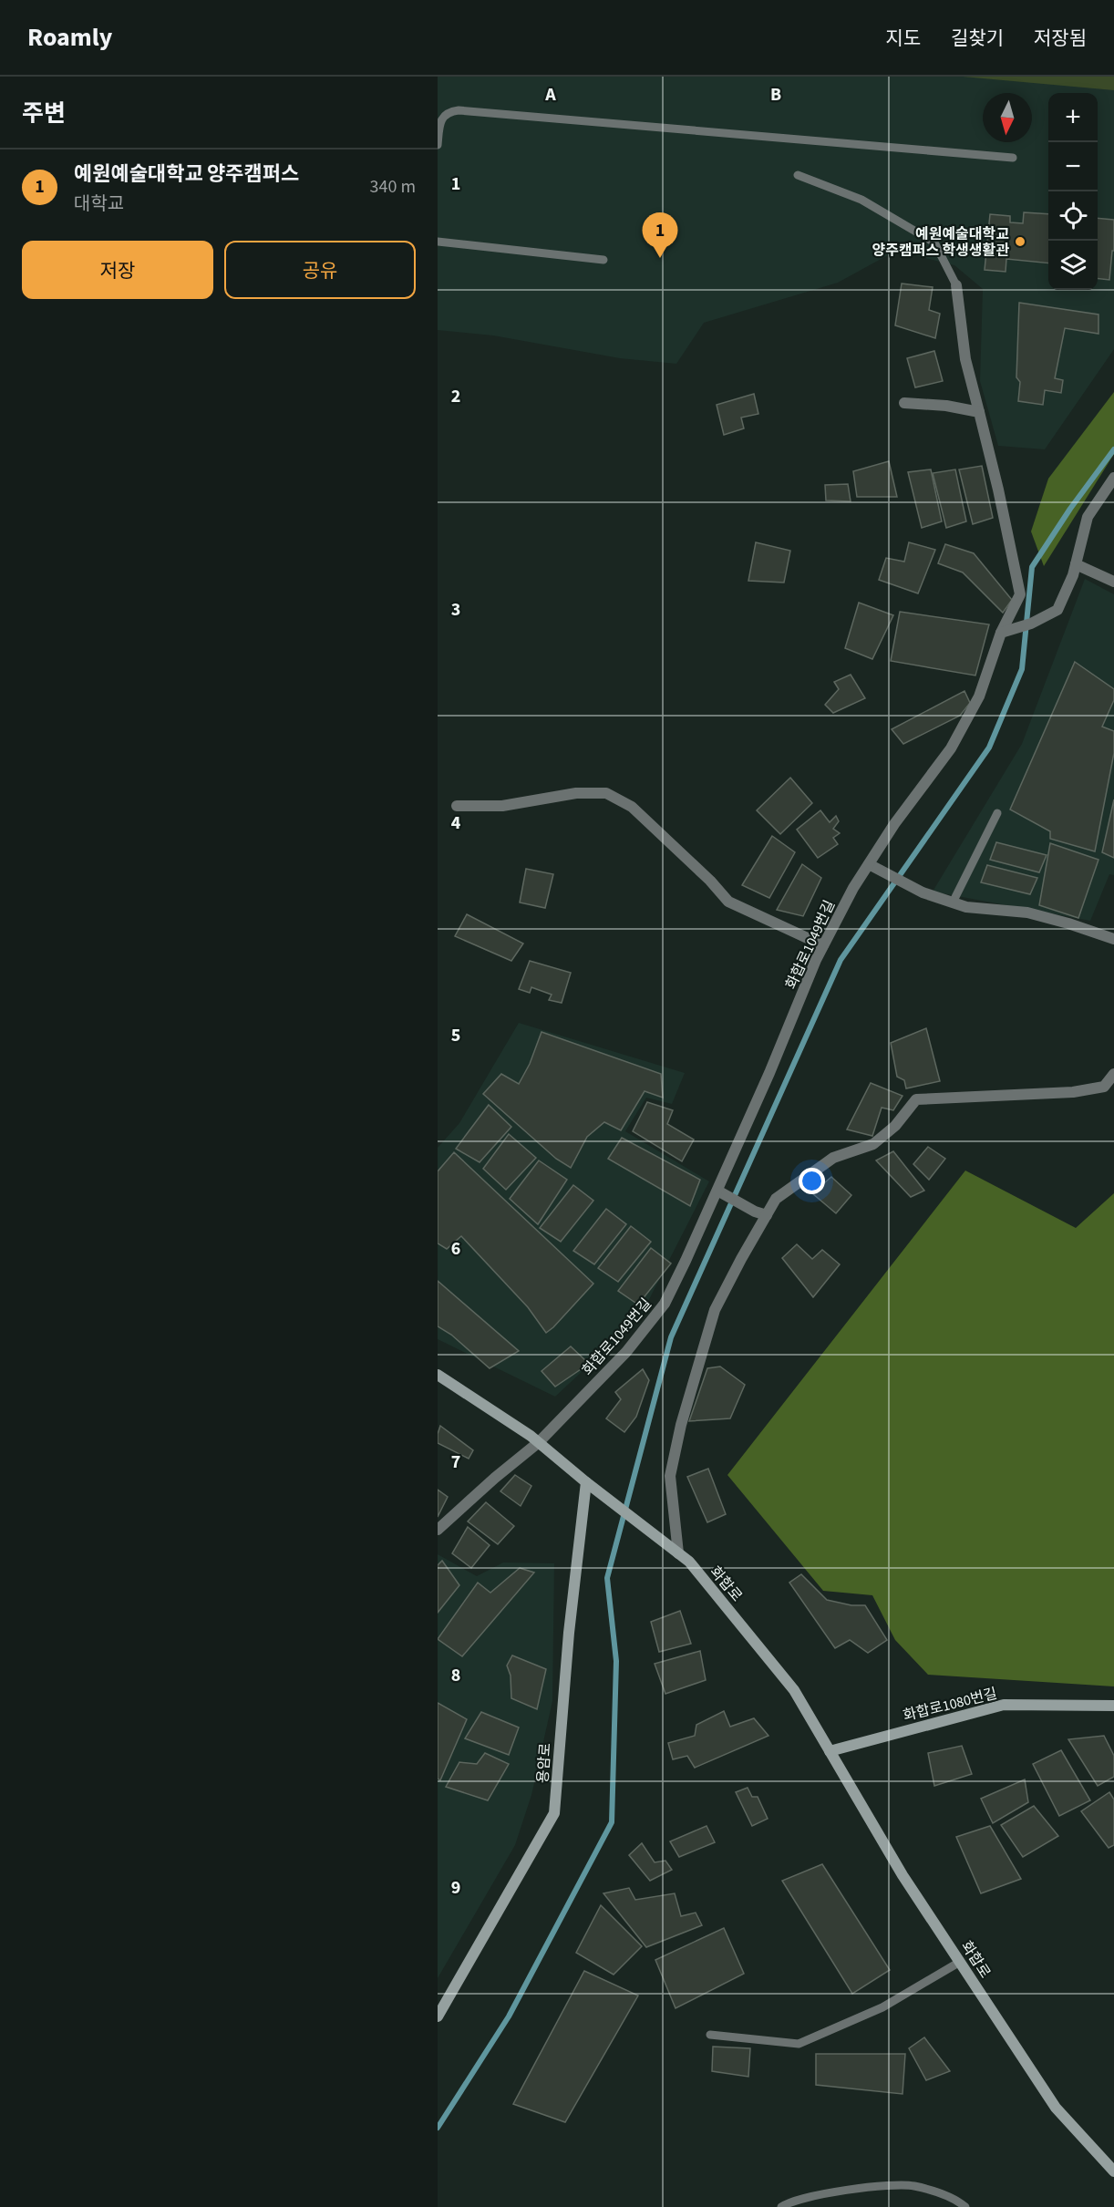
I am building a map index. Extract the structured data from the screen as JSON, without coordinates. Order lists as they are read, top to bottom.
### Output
{
  "streets": {
    "main road": ["화합로", "화합로1080번길", "용암로"],
    "street": ["화합로1049번길"]
  },
  "crossings": [
    ["화합로", "화합로1080번길"],
    ["화합로", "용암로"]
  ],
  "places": ["예원예술대학교 양주캠퍼스 학생생활관"],
  "north": "bottom",
  "page": {
    "header": "Roamly",
    "nav": ["지도", "길찾기", "저장됨"],
    "heading": "주변",
    "map_buttons": ["+", "−"],
    "list": [
      {
        "mark": "1",
        "name": "예원예술대학교 양주캠퍼스",
        "note": "대학교",
        "value": "340 m"
      }
    ],
    "pins": "1",
    "buttons": ["저장", "공유"]
  },
  "grid": {
    "columns": ["A", "B"],
    "rows": [
      "1",
      "2",
      "3",
      "4",
      "5",
      "6",
      "7",
      "8",
      "9"
    ]
  }
}
